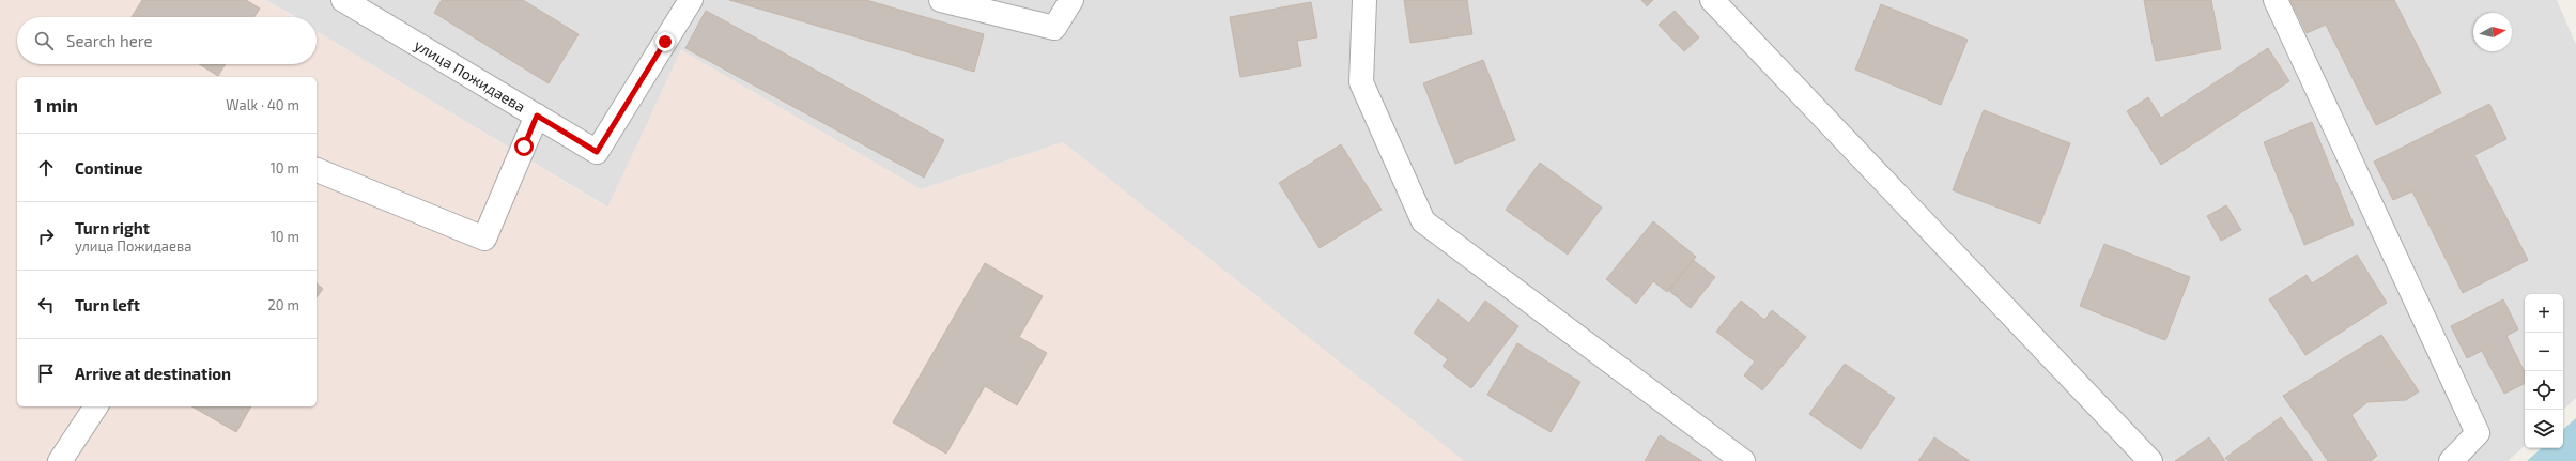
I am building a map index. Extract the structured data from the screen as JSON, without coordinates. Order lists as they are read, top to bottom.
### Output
{
  "streets": {
    "street": ["улица Пожидаева"]
  },
  "north": "right",
  "page": {
    "search": "Search here",
    "heading": ["1 min", "Walk · 40 m"],
    "list": [
      ["Continue", "10 m"],
      ["Turn right", "улица Пожидаева", "10 m"],
      ["Turn left", "20 m"],
      "Arrive at destination"
    ],
    "map_buttons": ["+", "−"]
  }
}
